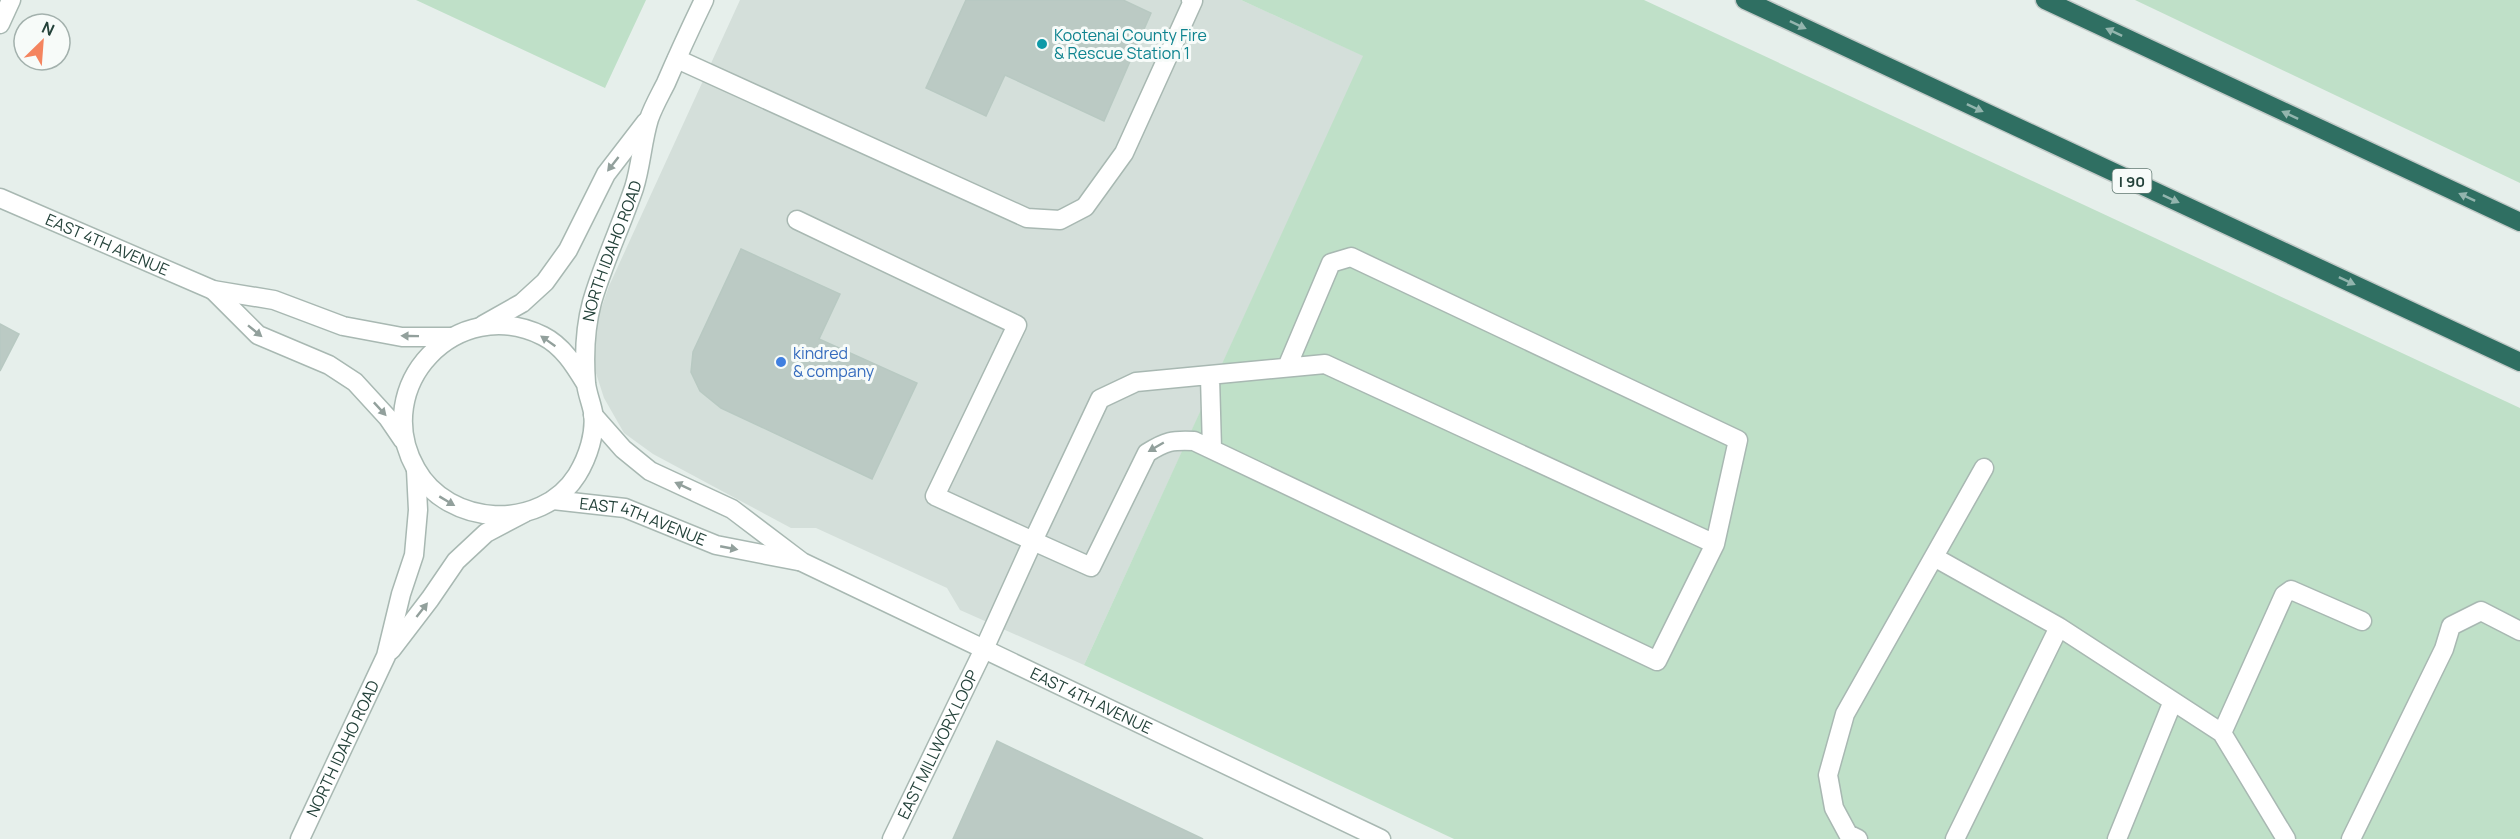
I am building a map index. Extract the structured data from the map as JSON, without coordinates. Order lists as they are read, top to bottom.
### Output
{
  "streets": {
    "highway": ["I 90"],
    "street": ["EAST 4TH AVENUE", "NORTH IDAHO ROAD", "EAST MILLWORX LOOP"]
  },
  "crossings": [
    ["EAST 4TH AVENUE", "NORTH IDAHO ROAD"],
    ["EAST 4TH AVENUE", "EAST MILLWORX LOOP"]
  ],
  "places": ["Kootenai County Fire & Rescue Station 1", "kindred & company"],
  "north": "top right"
}
